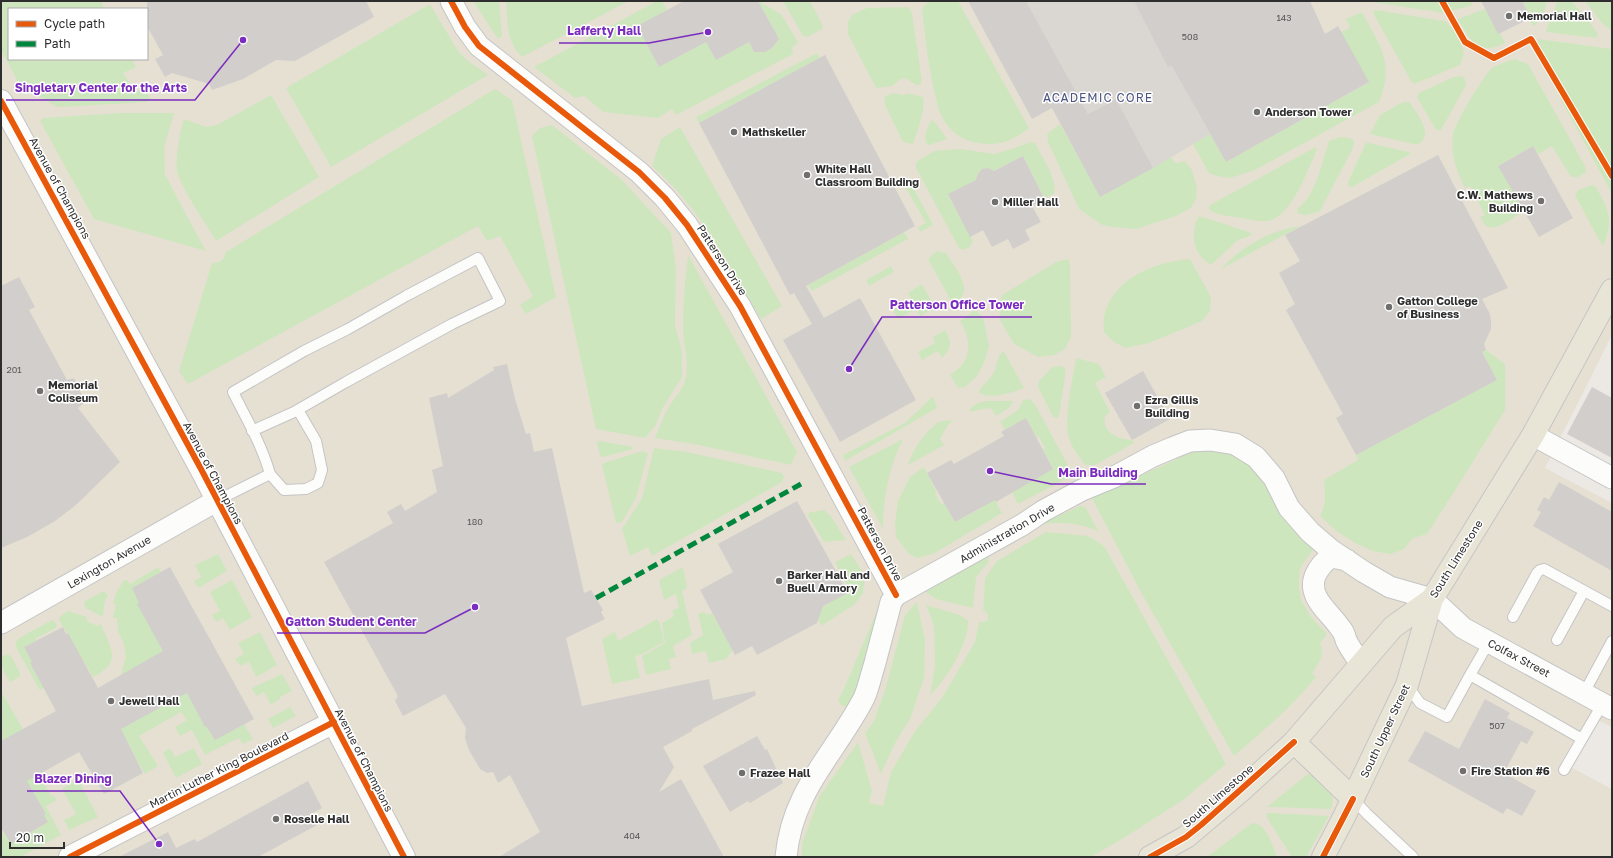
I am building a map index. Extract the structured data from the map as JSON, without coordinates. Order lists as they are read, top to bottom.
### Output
{
  "streets": {
    "main road": [
      "Avenue of Champions",
      "South Limestone",
      "South Upper Street",
      "Martin Luther King Boulevard"
    ],
    "street": [
      "Patterson Drive",
      "Administration Drive",
      "Lexington Avenue",
      "Colfax Street"
    ]
  },
  "crossings": [
    ["Avenue of Champions", "Lexington Avenue"],
    ["Avenue of Champions", "Martin Luther King Boulevard"],
    ["Patterson Drive", "Administration Drive"],
    ["Administration Drive", "South Limestone"],
    ["Administration Drive", "Colfax Street"],
    ["Administration Drive", "South Upper Street"],
    ["South Limestone", "Colfax Street"],
    ["South Limestone", "South Upper Street"],
    ["Colfax Street", "South Upper Street"]
  ],
  "districts": ["ACADEMIC CORE"],
  "places": [
    "Memorial Hall",
    "Lafferty Hall",
    "Singletary Center for the Arts",
    "Anderson Tower",
    "Mathskeller",
    "White Hall Classroom Building",
    "C.W. Mathews Building",
    "Miller Hall",
    "Gatton College of Business",
    "Patterson Office Tower",
    "Memorial Coliseum",
    "Ezra Gillis Building",
    "Main Building",
    "Barker Hall and Buell Armory",
    "Gatton Student Center",
    "Jewell Hall",
    "Fire Station #6",
    "Frazee Hall",
    "Roselle Hall",
    "Blazer Dining"
  ],
  "house_numbers": [
    "143",
    "508",
    "201",
    "180",
    "507",
    "404"
  ],
  "legend": ["Cycle path", "Path"],
  "scale_bar": "20 m"
}
